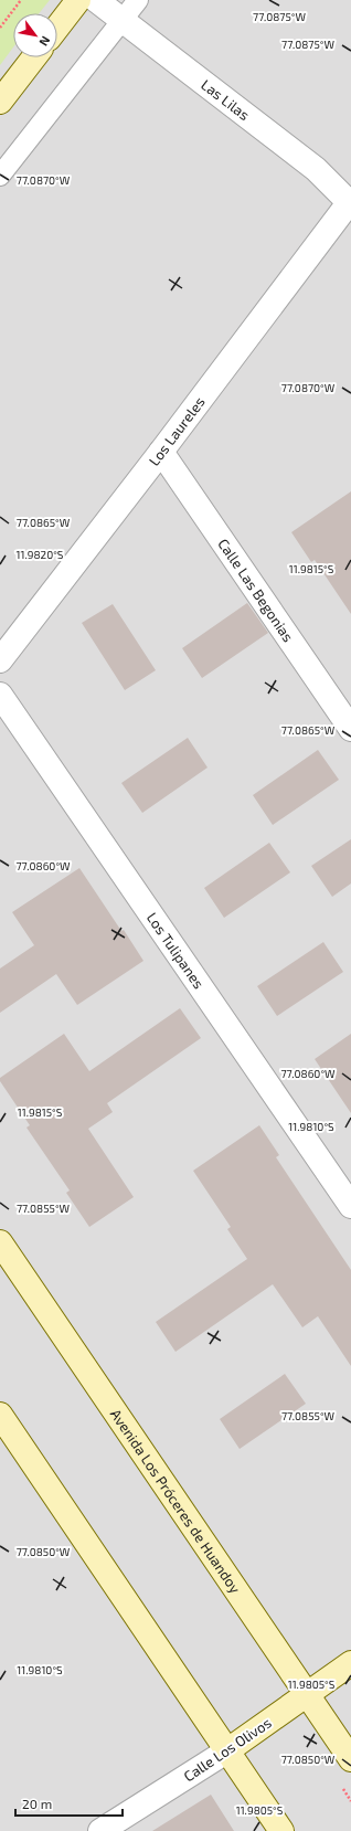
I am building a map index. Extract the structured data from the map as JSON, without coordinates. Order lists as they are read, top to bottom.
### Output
{
  "streets": {
    "main road": ["Avenida Los Próceres de Huandoy", "Calle Los Olivos"],
    "street": [
      "Las Lilas",
      "Los Laureles",
      "Calle Las Begonias",
      "Los Tulipanes"
    ]
  },
  "crossings": [
    ["Las Lilas", "Los Laureles"],
    ["Los Laureles", "Calle Las Begonias"],
    ["Avenida Los Próceres de Huandoy", "Calle Los Olivos"]
  ],
  "scale_bar": "20 m",
  "north": "bottom right",
  "coordinates": [
    "77.0875°W",
    "77.0870°W",
    "77.0865°W",
    "11.9820°S",
    "11.9815°S",
    "77.0860°W",
    "11.9810°S",
    "77.0855°W",
    "77.0850°W",
    "11.9805°S"
  ]
}
